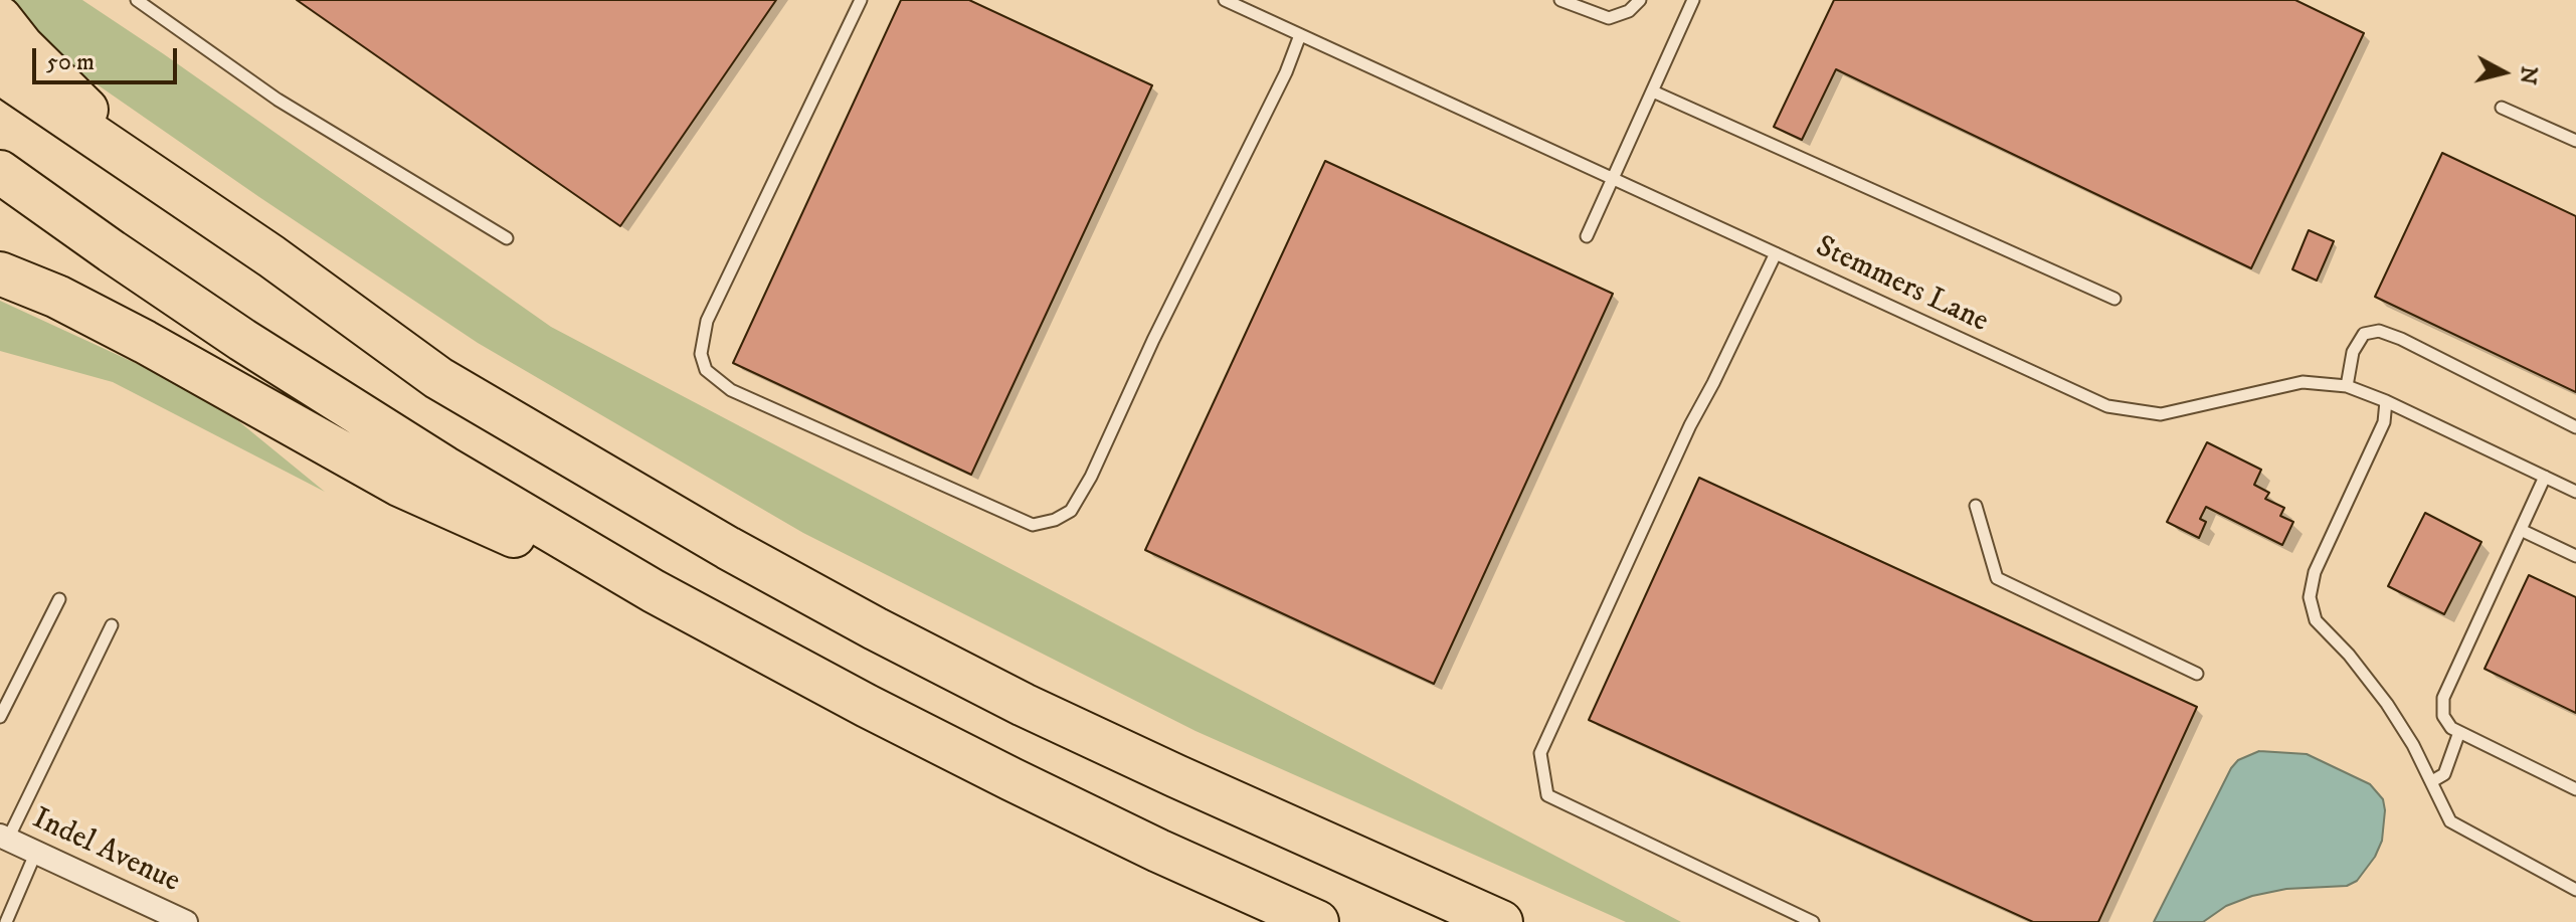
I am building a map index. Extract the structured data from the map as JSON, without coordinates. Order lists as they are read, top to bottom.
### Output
{
  "streets": {
    "street": ["Indel Avenue"],
    "lane": ["Stemmers Lane"]
  },
  "scale_bar": "50 m",
  "north": "right"
}
